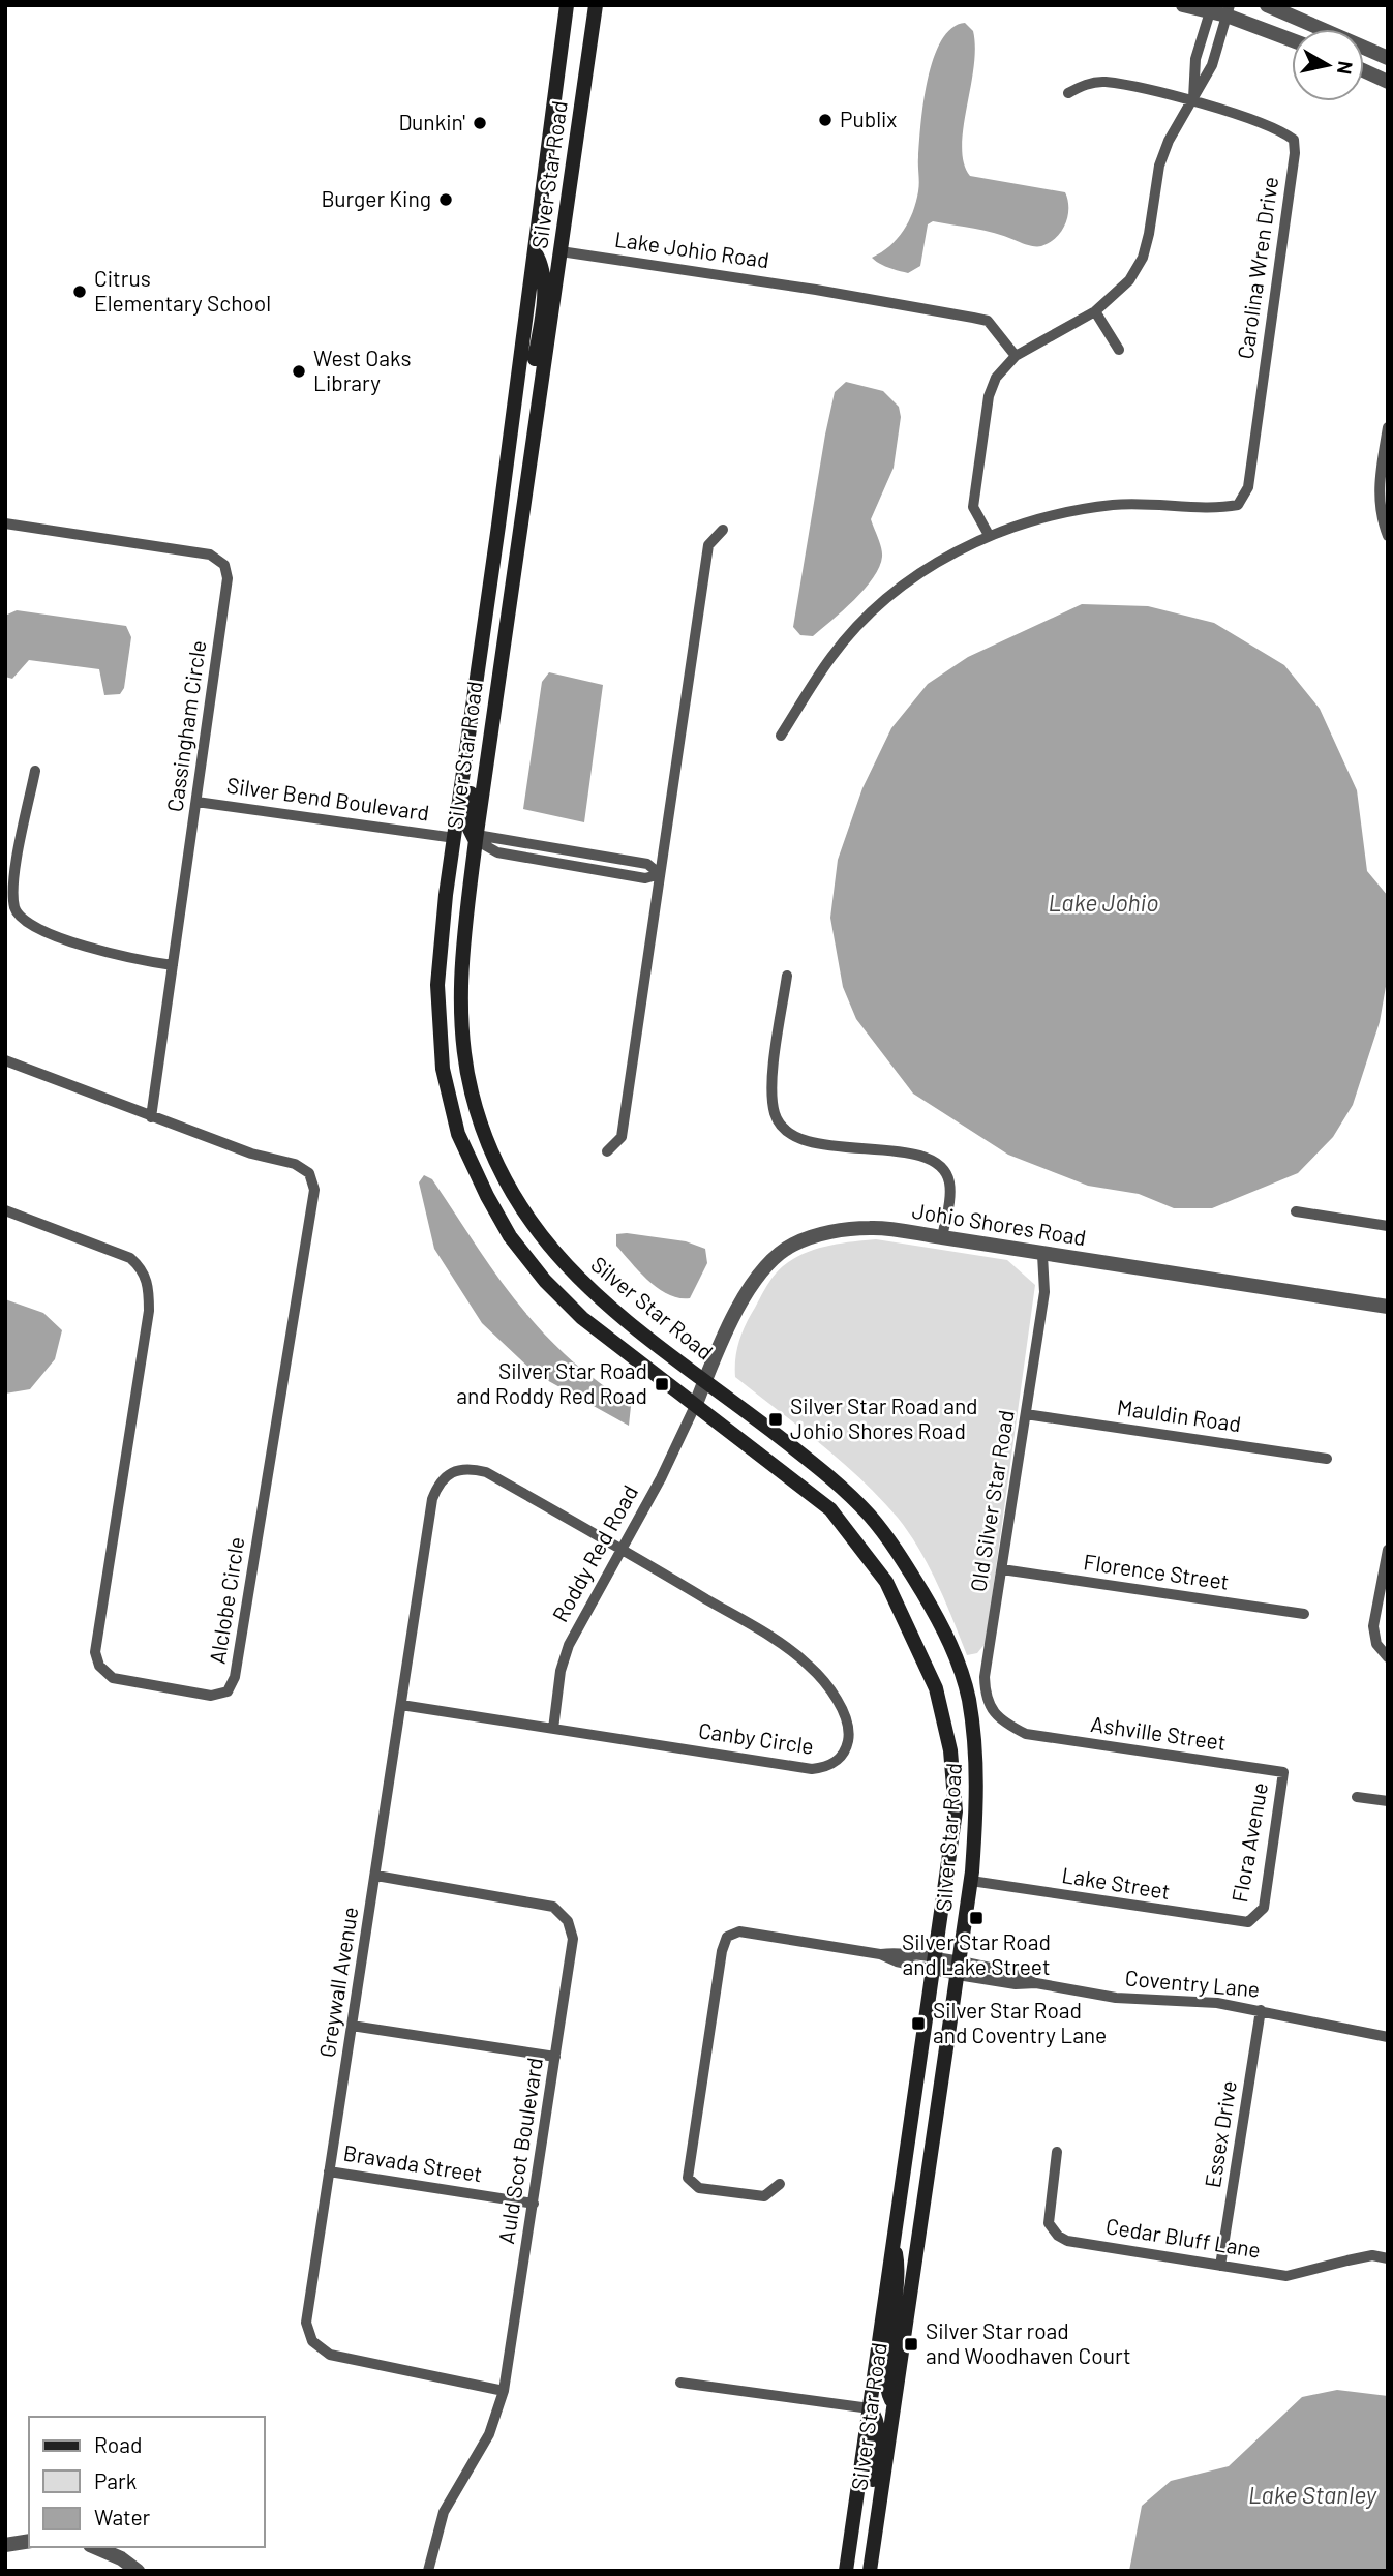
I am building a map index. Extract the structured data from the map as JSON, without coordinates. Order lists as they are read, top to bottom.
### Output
{
  "streets": {
    "main road": ["Silver Star Road"],
    "street": [
      "Lake Johio Road",
      "Carolina Wren Drive",
      "Cassingham Circle",
      "Silver Bend Boulevard",
      "Johio Shores Road",
      "Mauldin Road",
      "Old Silver Star Road",
      "Roddy Red Road",
      "Florence Street",
      "Alclobe Circle",
      "Ashville Street",
      "Canby Circle",
      "Flora Avenue",
      "Lake Street",
      "Greywall Avenue",
      "Coventry Lane",
      "Essex Drive",
      "Auld Scot Boulevard",
      "Bravada Street",
      "Cedar Bluff Lane"
    ]
  },
  "crossings": [
    ["Silver Star Road", "Lake Johio Road"],
    ["Silver Star Road", "Silver Bend Boulevard"],
    ["Silver Star Road", "Johio Shores Road"],
    ["Silver Star Road", "Roddy Red Road"],
    ["Silver Star Road", "Lake Street"],
    ["Silver Star Road", "Coventry Lane"],
    ["Cassingham Circle", "Silver Bend Boulevard"],
    ["Cassingham Circle", "Alclobe Circle"],
    ["Johio Shores Road", "Old Silver Star Road"],
    ["Johio Shores Road", "Roddy Red Road"],
    ["Mauldin Road", "Old Silver Star Road"],
    ["Old Silver Star Road", "Florence Street"],
    ["Old Silver Star Road", "Ashville Street"],
    ["Roddy Red Road", "Canby Circle"],
    ["Ashville Street", "Flora Avenue"],
    ["Canby Circle", "Greywall Avenue"],
    ["Flora Avenue", "Lake Street"],
    ["Greywall Avenue", "Auld Scot Boulevard"],
    ["Greywall Avenue", "Bravada Street"],
    ["Coventry Lane", "Essex Drive"],
    ["Essex Drive", "Cedar Bluff Lane"],
    ["Auld Scot Boulevard", "Bravada Street"]
  ],
  "water": ["Lake Johio", "Lake Stanley"],
  "places": {
    "other": [
      "Publix",
      "Dunkin'",
      "Burger King",
      "Citrus Elementary School",
      "West Oaks Library"
    ],
    "transit": [
      "Silver Star Road and Roddy Red Road",
      "Silver Star Road and Johio Shores Road",
      "Silver Star Road and Lake Street",
      "Silver Star Road and Coventry Lane",
      "Silver Star road and Woodhaven Court"
    ]
  },
  "legend": ["Road", "Park", "Water"],
  "north": "right"
}
